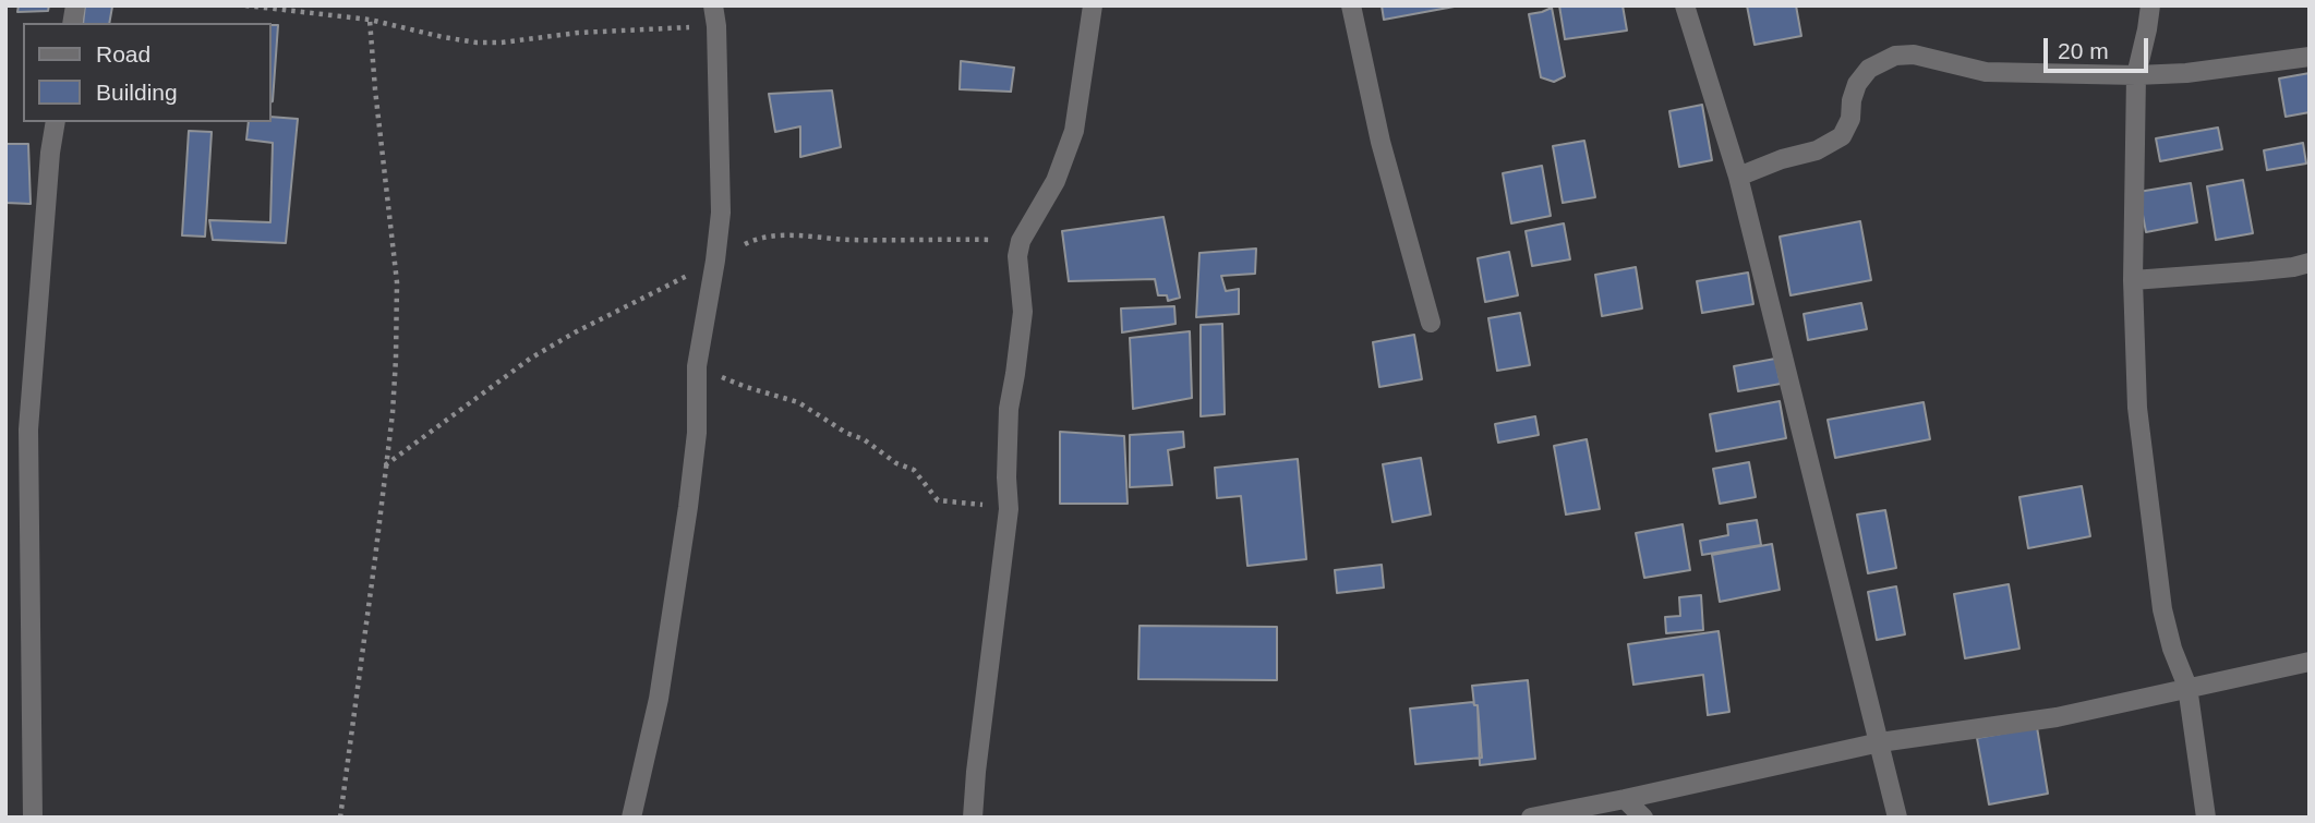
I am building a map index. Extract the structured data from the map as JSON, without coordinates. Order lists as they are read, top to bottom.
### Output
{
  "legend": ["Road", "Building"],
  "scale_bar": "20 m"
}
